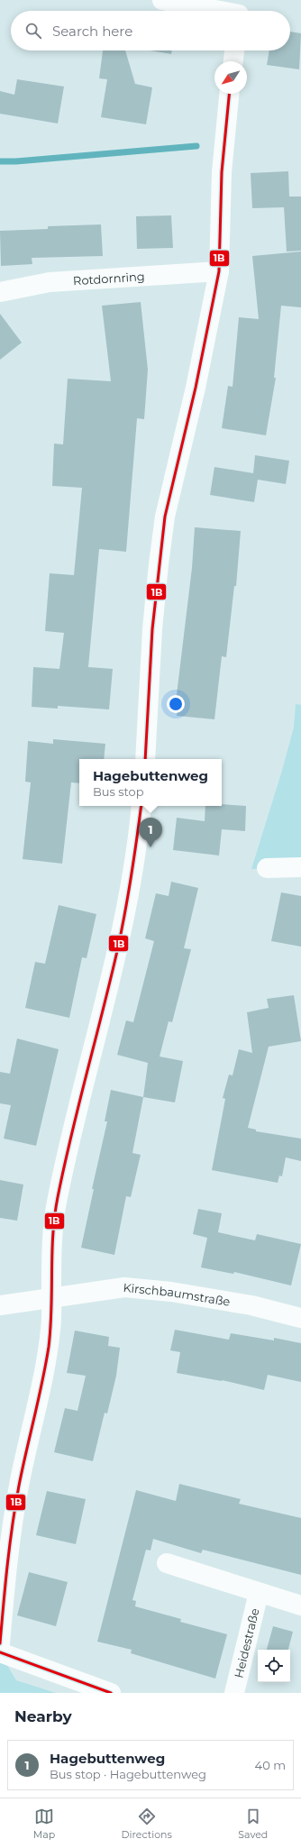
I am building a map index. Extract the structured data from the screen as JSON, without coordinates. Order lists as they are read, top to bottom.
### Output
{
  "streets": {
    "street": ["Rotdornring", "Kirschbaumstraße", "Heidestraße"]
  },
  "lines": ["transit line 1B"],
  "north": "bottom left",
  "page": {
    "search": "Search here",
    "popup": ["Hagebuttenweg", "Bus stop"],
    "pins": "1",
    "heading": "Nearby",
    "list": [
      {
        "mark": "1",
        "name": "Hagebuttenweg",
        "note": "Bus stop · Hagebuttenweg",
        "value": "40 m"
      }
    ],
    "nav": ["Map", "Directions", "Saved"]
  }
}
